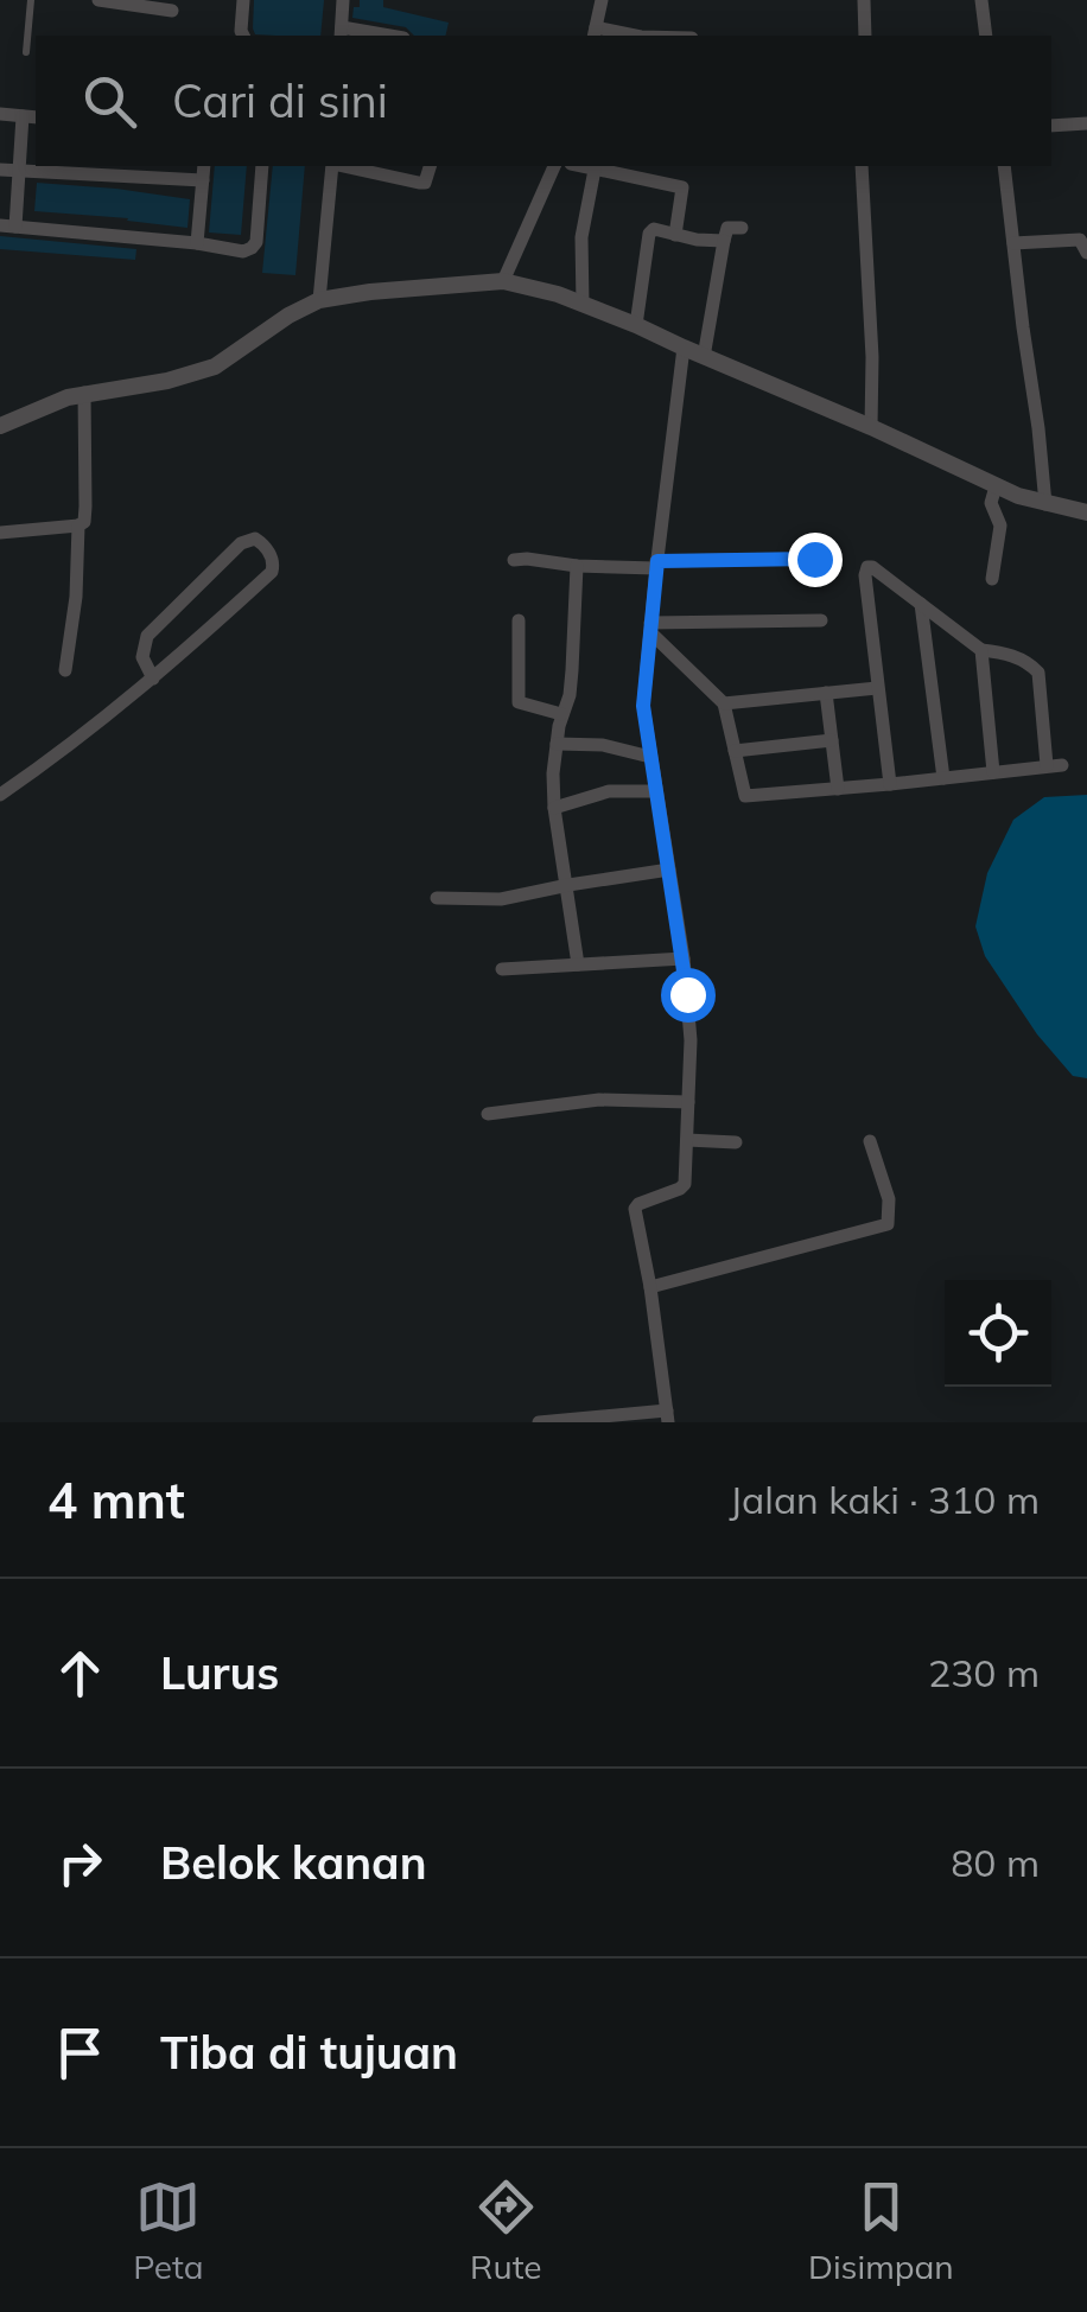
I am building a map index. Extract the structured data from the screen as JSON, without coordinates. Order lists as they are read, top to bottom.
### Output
{
  "page": {
    "search": "Cari di sini",
    "heading": ["4 mnt", "Jalan kaki · 310 m"],
    "list": [
      ["Lurus", "230 m"],
      ["Belok kanan", "80 m"],
      "Tiba di tujuan"
    ],
    "nav": ["Peta", "Rute", "Disimpan"]
  }
}
